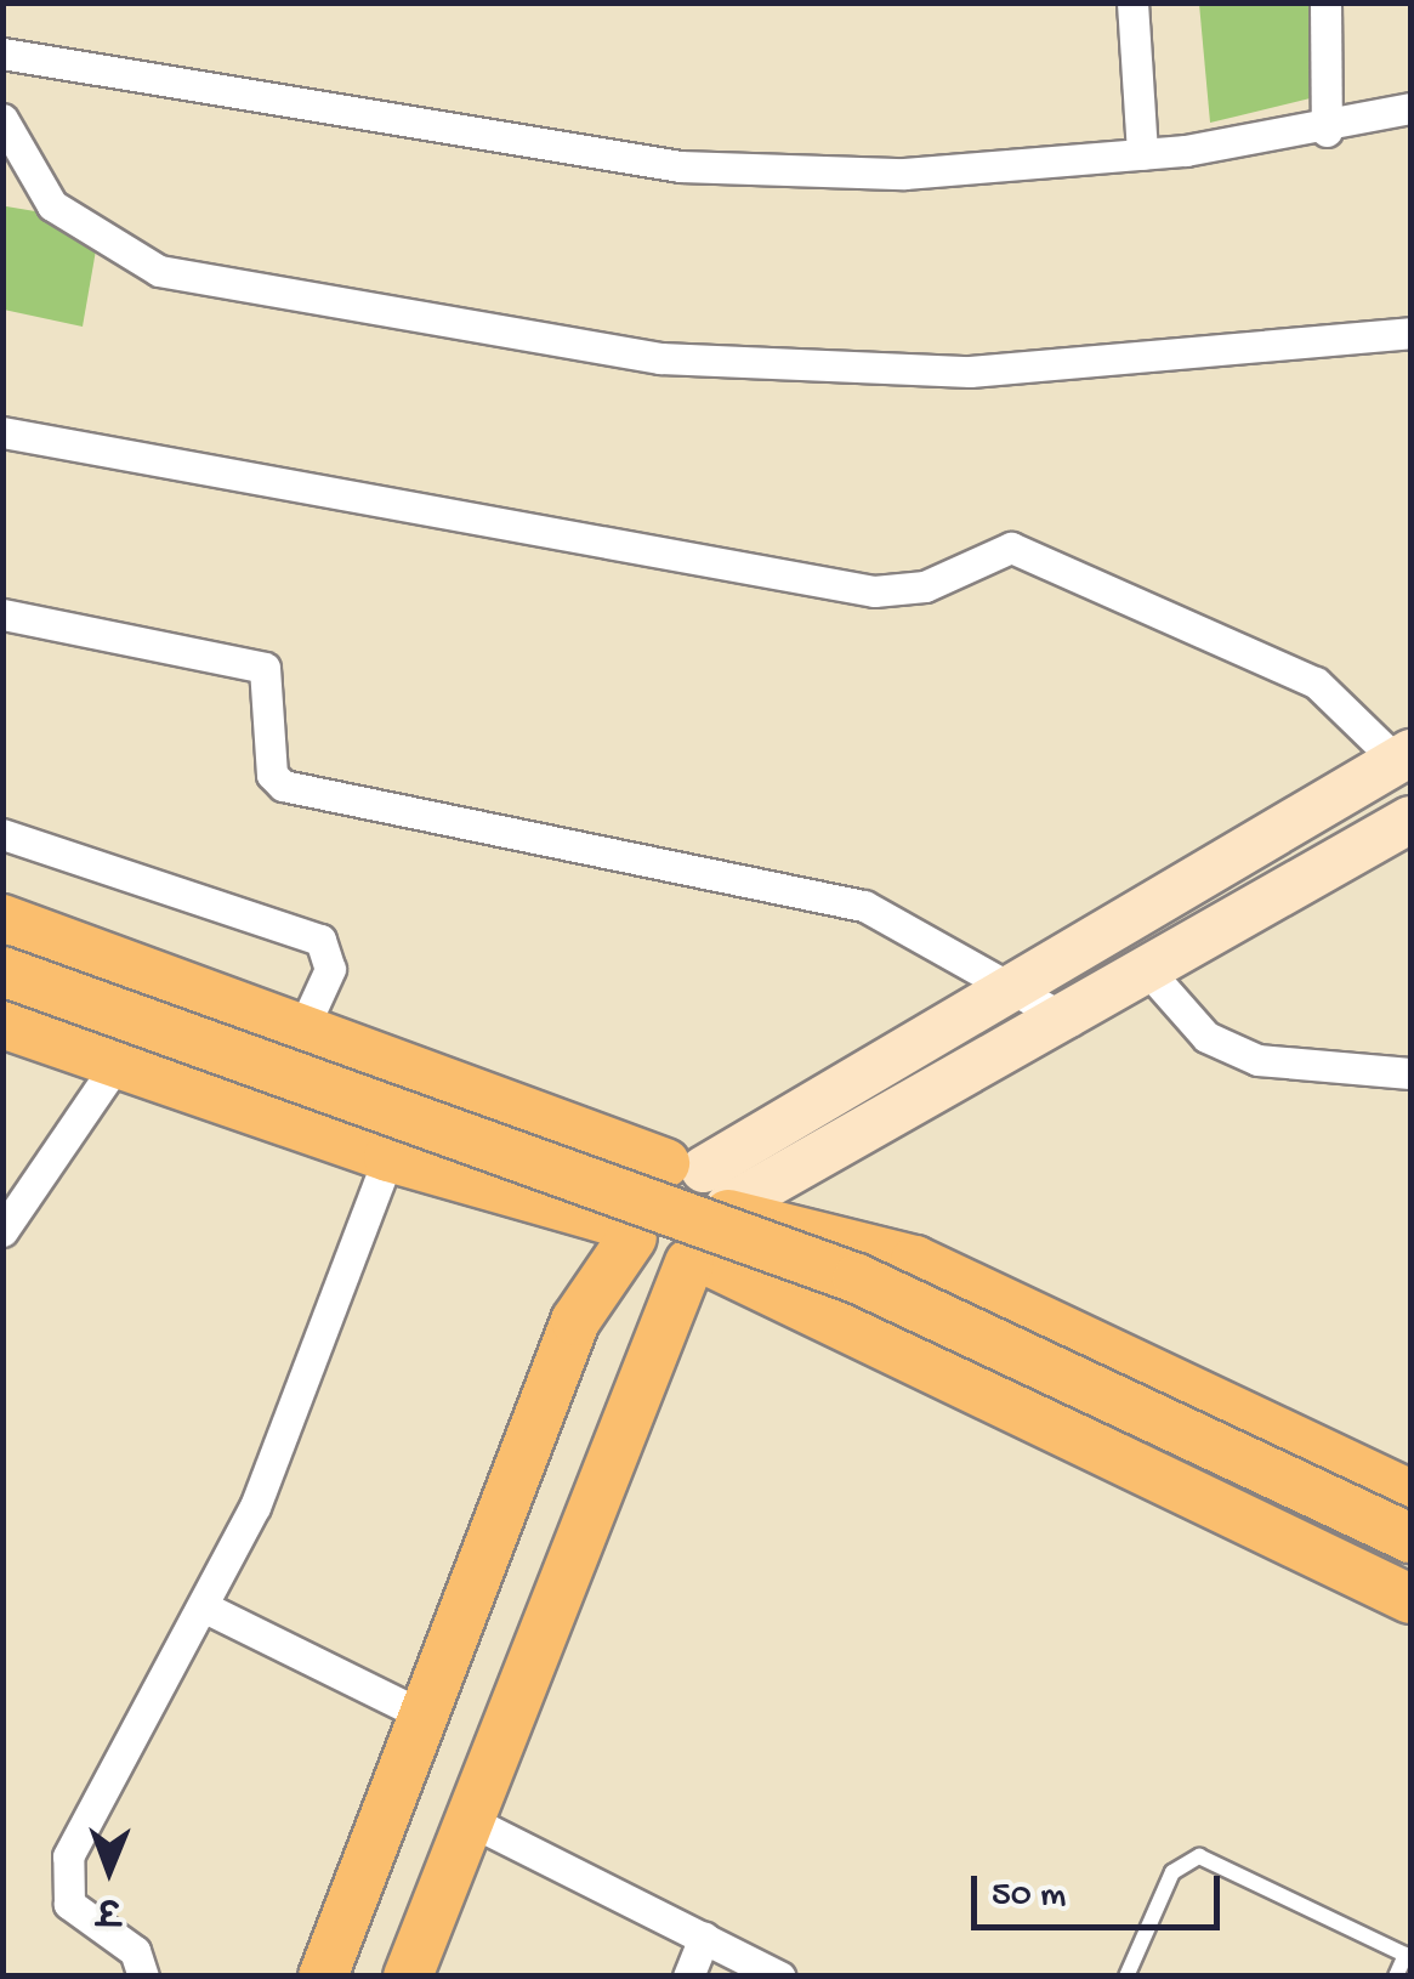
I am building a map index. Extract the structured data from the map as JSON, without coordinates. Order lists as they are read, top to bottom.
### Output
{
  "scale_bar": "50 m",
  "north": "bottom"
}
